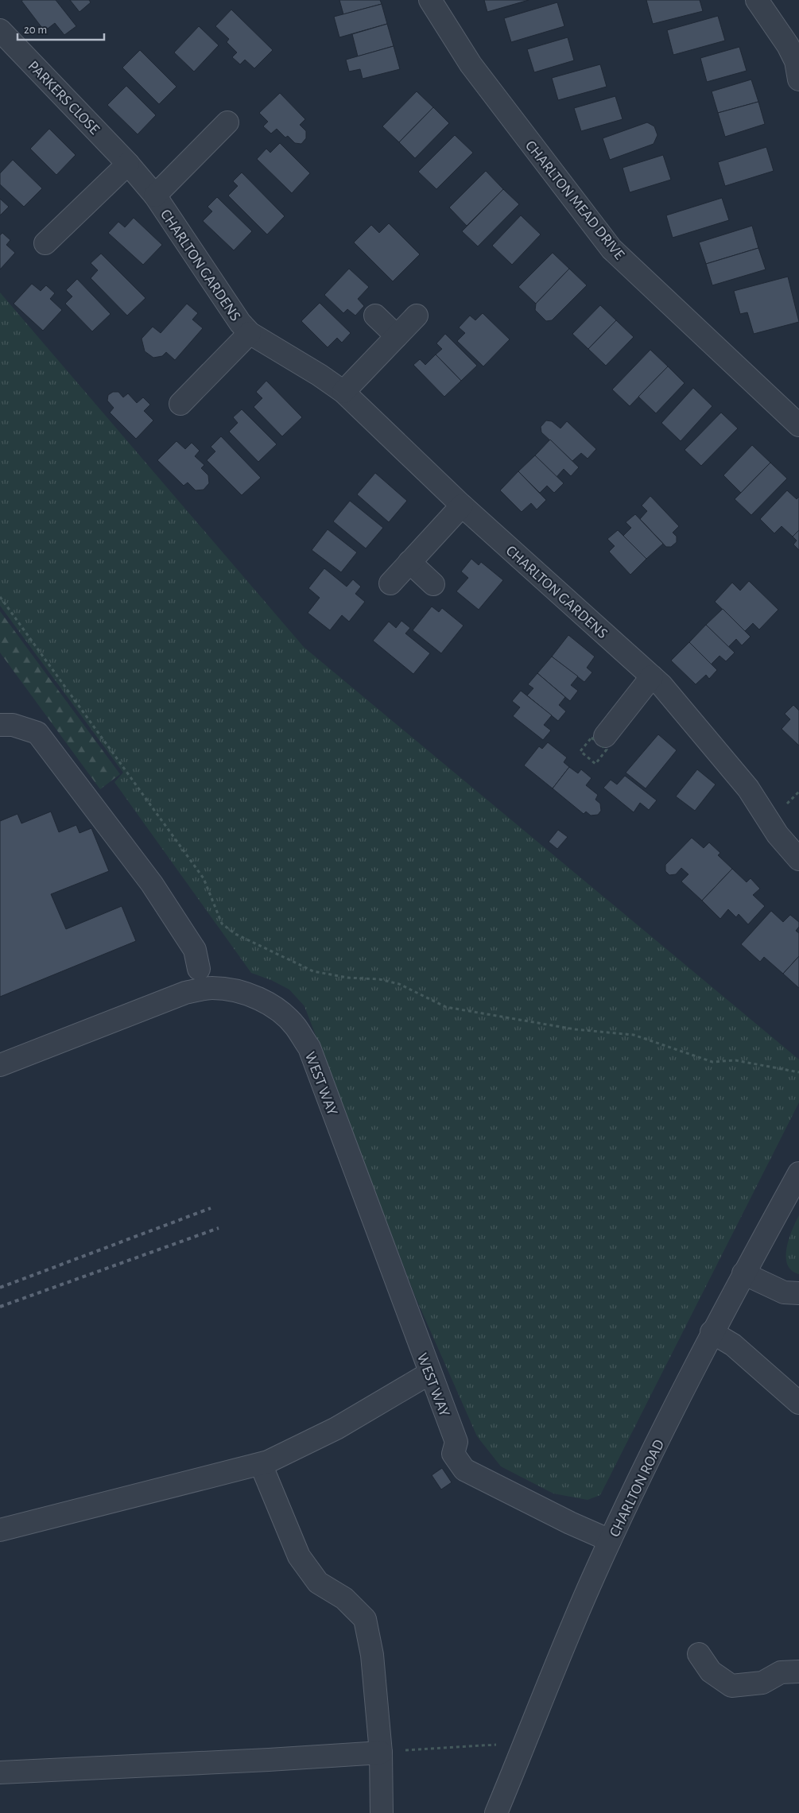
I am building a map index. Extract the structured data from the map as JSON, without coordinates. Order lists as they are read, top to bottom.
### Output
{
  "streets": {
    "street": [
      "PARKERS CLOSE",
      "CHARLTON MEAD DRIVE",
      "CHARLTON GARDENS",
      "WEST WAY",
      "CHARLTON ROAD"
    ]
  },
  "crossings": [
    ["PARKERS CLOSE", "CHARLTON GARDENS"],
    ["WEST WAY", "CHARLTON ROAD"]
  ],
  "scale_bar": "20 m"
}
